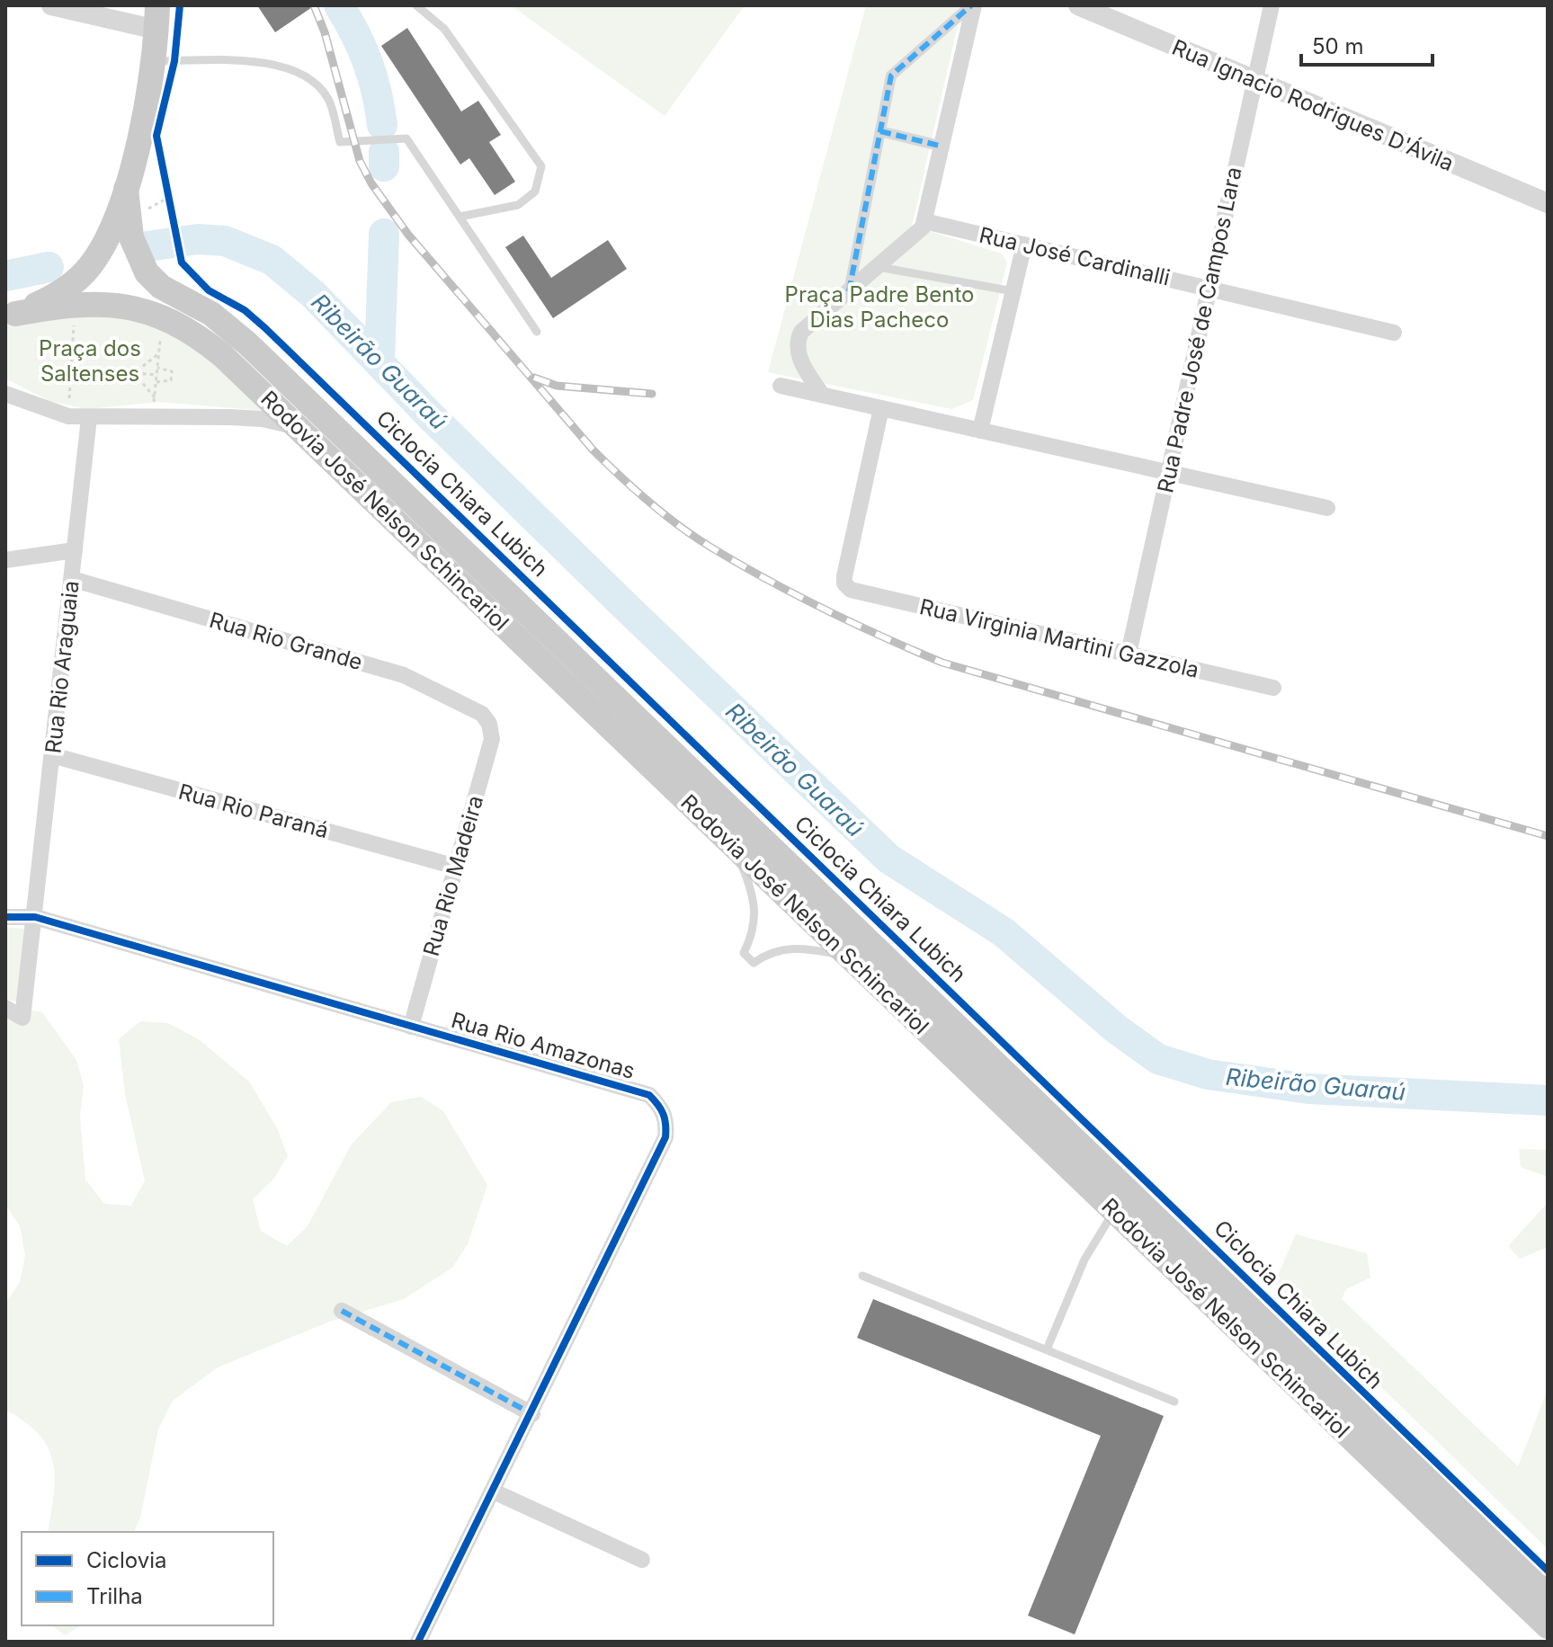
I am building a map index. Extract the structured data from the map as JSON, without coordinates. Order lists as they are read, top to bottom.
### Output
{
  "streets": {
    "main road": ["Rodovia José Nelson Schincariol"],
    "street": [
      "Rua Ignacio Rodrigues D'Ávila",
      "Rua José Cardinalli",
      "Rua Padre José de Campos Lara",
      "Rua Virginia Martini Gazzola",
      "Rua Rio Grande",
      "Rua Rio Araguaia",
      "Rua Rio Paraná",
      "Rua Rio Madeira",
      "Rua Rio Amazonas"
    ],
    "cycle path": ["Ciclocia Chiara Lubich"]
  },
  "crossings": [
    ["Rua Ignacio Rodrigues D'Ávila", "Rua Padre José de Campos Lara"],
    ["Rua José Cardinalli", "Rua Padre José de Campos Lara"],
    ["Rua Padre José de Campos Lara", "Rua Virginia Martini Gazzola"],
    ["Rua Rio Grande", "Rua Rio Araguaia"],
    ["Rua Rio Grande", "Rua Rio Madeira"],
    ["Rua Rio Araguaia", "Rua Rio Paraná"],
    ["Rua Rio Araguaia", "Rua Rio Amazonas"],
    ["Rua Rio Paraná", "Rua Rio Madeira"],
    ["Rua Rio Madeira", "Rua Rio Amazonas"]
  ],
  "water": ["Ribeirão Guaraú"],
  "parks": ["Praça Padre Bento Dias Pacheco", "Praça dos Saltenses"],
  "legend": ["Ciclovia", "Trilha"],
  "scale_bar": "50 m"
}
